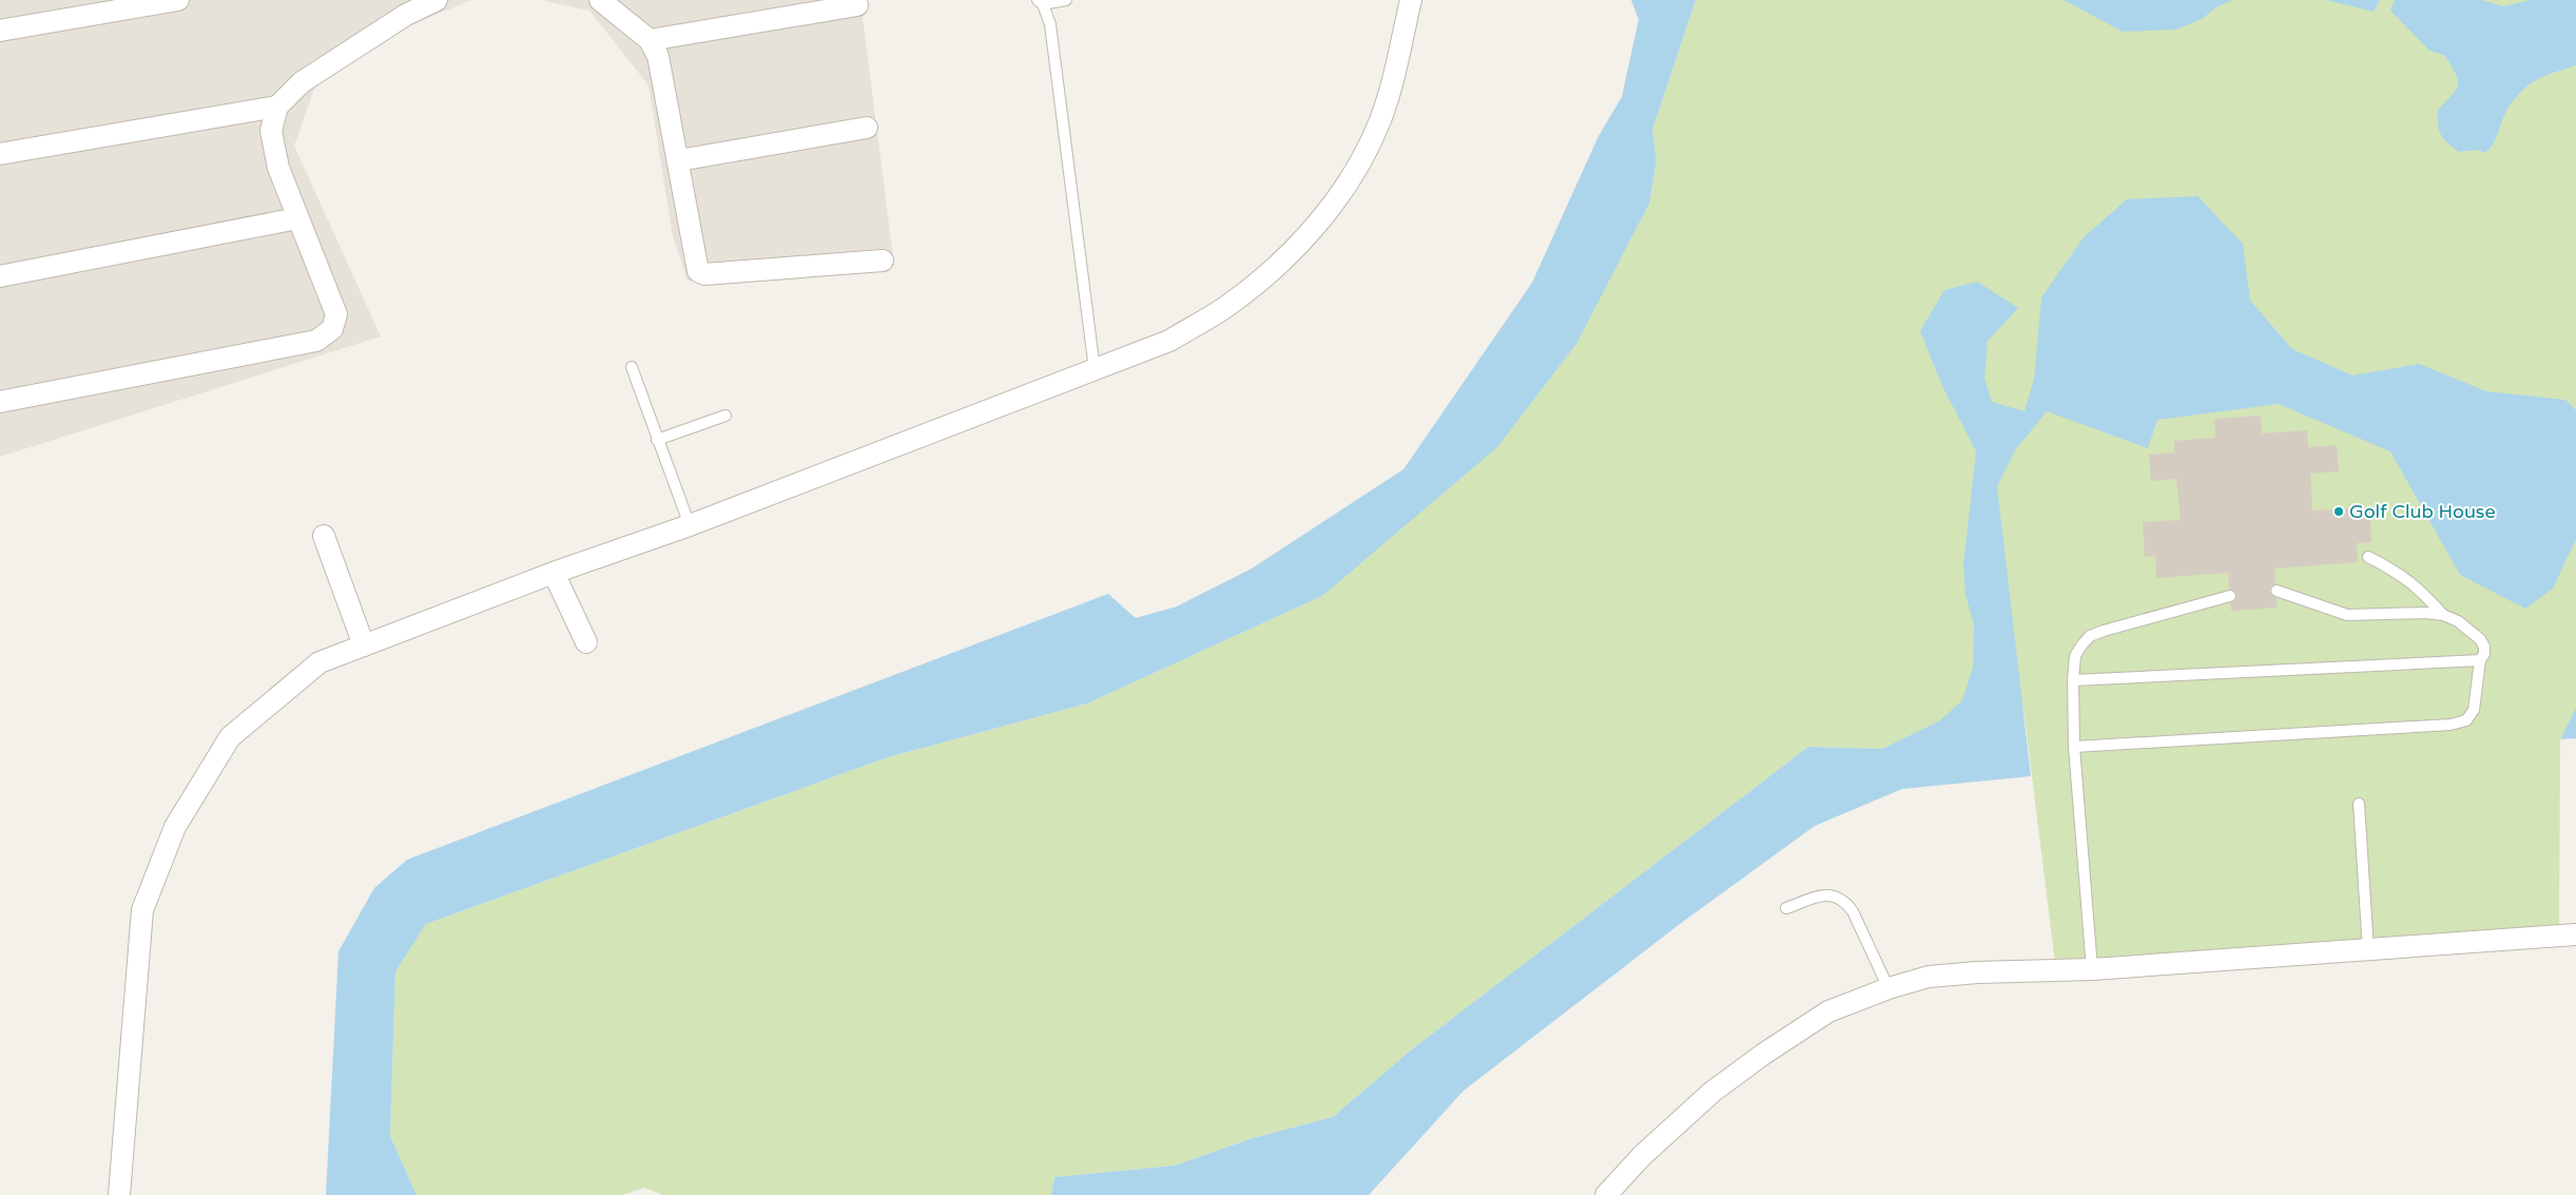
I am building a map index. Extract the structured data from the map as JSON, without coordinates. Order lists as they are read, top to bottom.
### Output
{
  "places": ["Golf Club House"]
}
